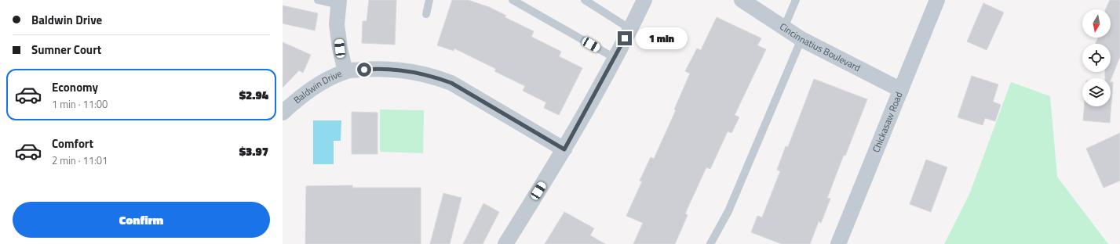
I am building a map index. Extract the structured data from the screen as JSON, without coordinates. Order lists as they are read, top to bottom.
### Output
{
  "streets": {
    "street": ["Cincinnatius Boulevard", "Baldwin Drive", "Chickasaw Road"]
  },
  "crossings": [
    ["Cincinnatius Boulevard", "Chickasaw Road"]
  ],
  "north": "bottom",
  "page": {
    "banner": ["Baldwin Drive", "Sumner Court"],
    "bubble": "1 min",
    "list": [
      {
        "name": "Economy",
        "note": "1 min · 11:00",
        "value": "$2.94"
      },
      {
        "name": "Comfort",
        "note": "2 min · 11:01",
        "value": "$3.97"
      }
    ],
    "buttons": "Confirm"
  }
}
